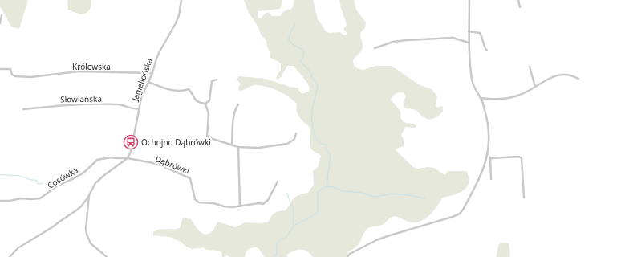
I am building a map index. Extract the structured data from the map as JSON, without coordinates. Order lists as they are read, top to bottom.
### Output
{
  "streets": {
    "street": [
      "Królewska",
      "Jagiellońska",
      "Słowiańska",
      "Dąbrówki",
      "Cosówka"
    ]
  },
  "crossings": [
    ["Królewska", "Jagiellońska"],
    ["Jagiellońska", "Słowiańska"],
    ["Jagiellońska", "Dąbrówki"],
    ["Jagiellońska", "Cosówka"],
    ["Dąbrówki", "Cosówka"]
  ],
  "places": {
    "bus stop": ["Ochojno Dąbrówki"]
  }
}
